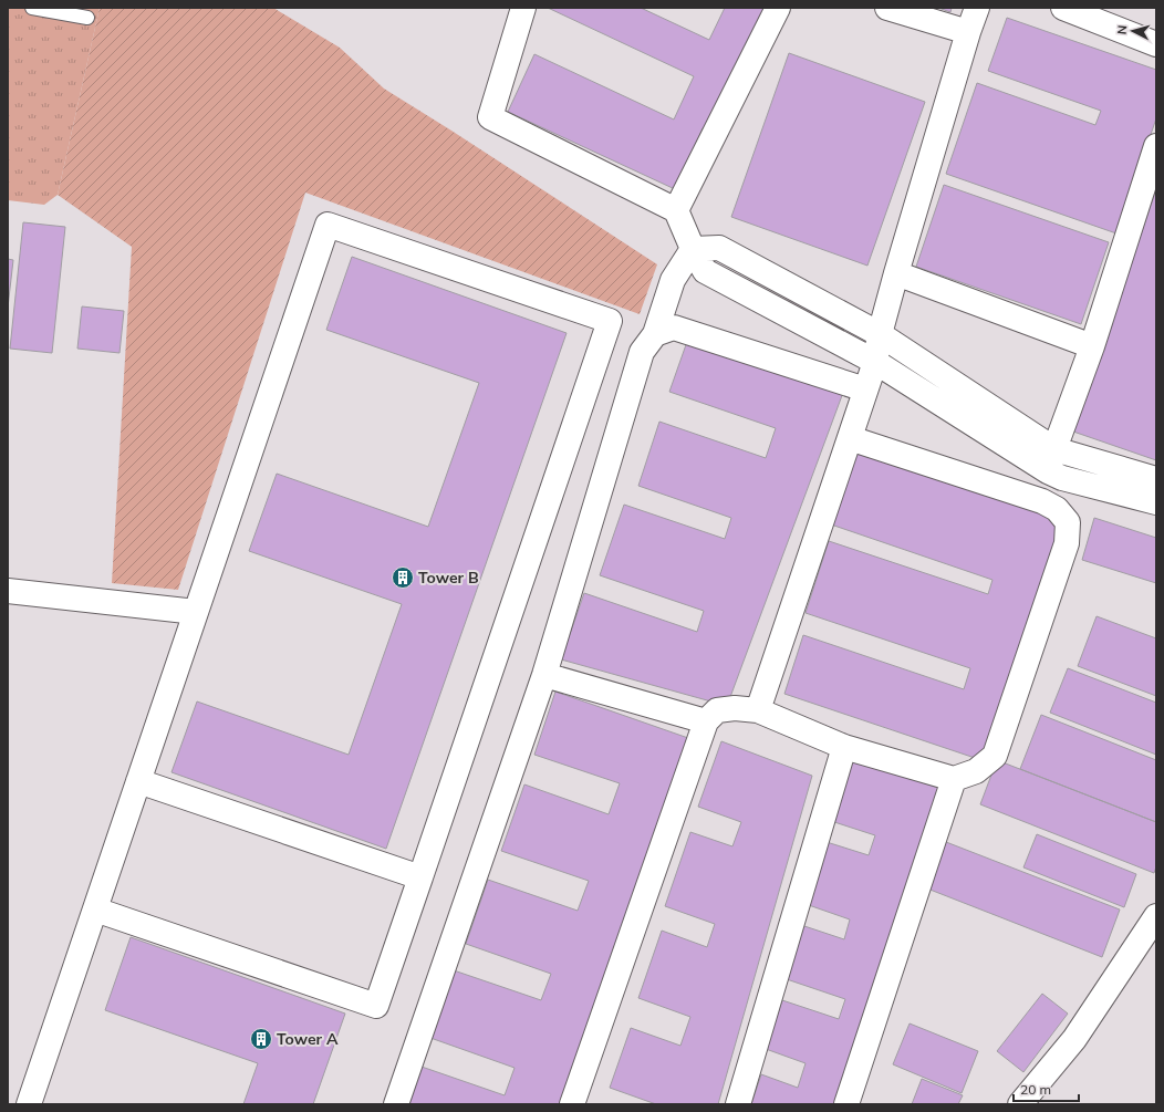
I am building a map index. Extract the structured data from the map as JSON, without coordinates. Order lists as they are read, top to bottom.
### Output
{
  "places": {
    "building": ["Tower B", "Tower A"]
  },
  "scale_bar": "20 m",
  "north": "left"
}
